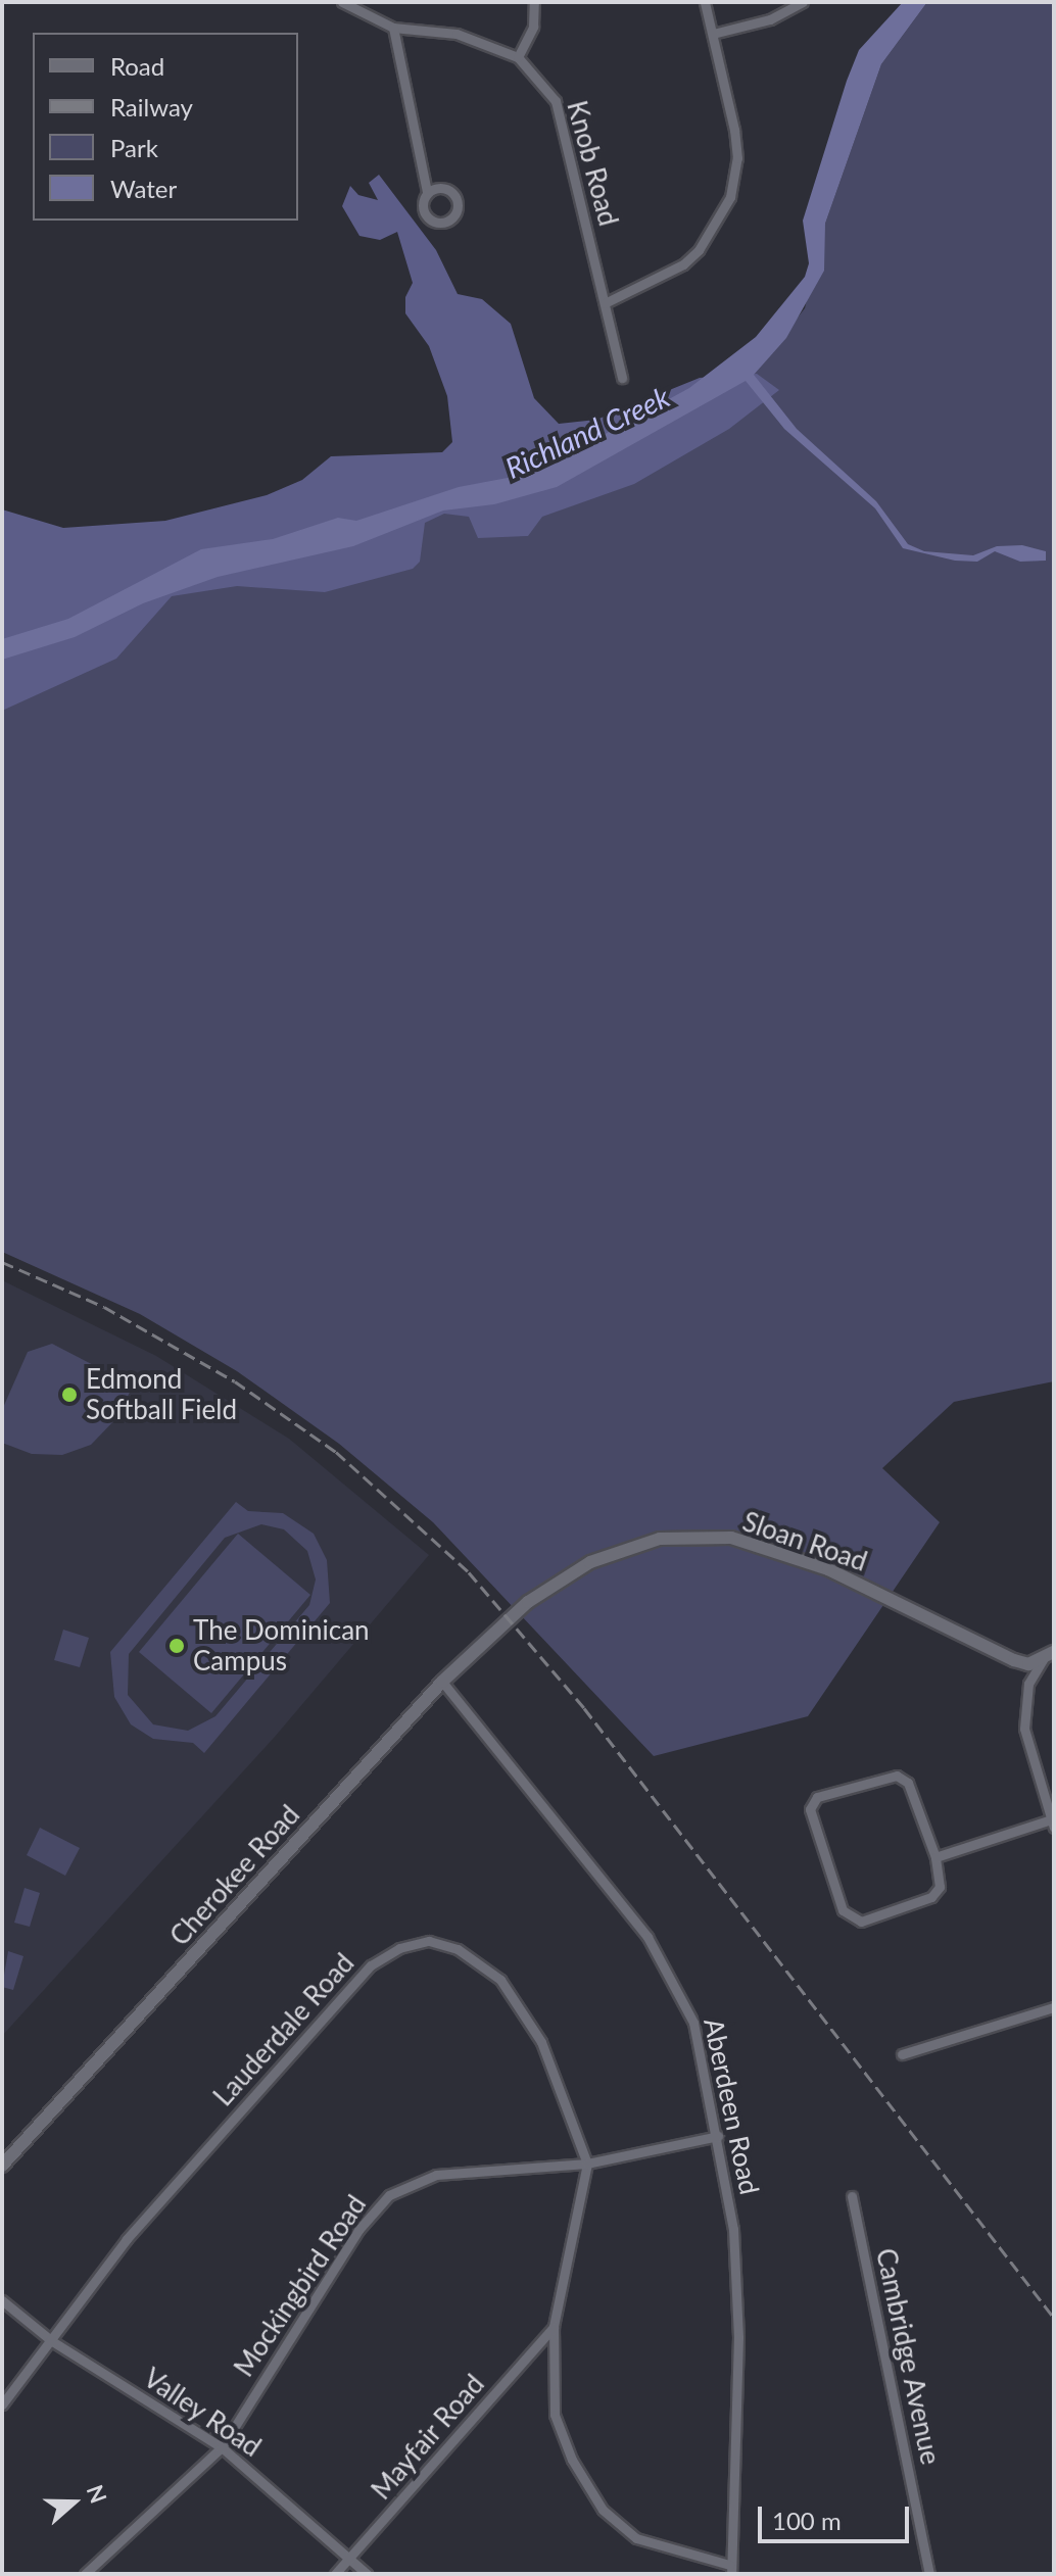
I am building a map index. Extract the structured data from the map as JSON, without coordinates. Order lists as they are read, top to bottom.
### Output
{
  "streets": {
    "street": [
      "Knob Road",
      "Sloan Road",
      "Cherokee Road",
      "Lauderdale Road",
      "Aberdeen Road",
      "Mockingbird Road",
      "Cambridge Avenue",
      "Valley Road",
      "Mayfair Road"
    ]
  },
  "crossings": [
    ["Sloan Road", "Cherokee Road"],
    ["Cherokee Road", "Aberdeen Road"],
    ["Lauderdale Road", "Mockingbird Road"],
    ["Lauderdale Road", "Valley Road"],
    ["Aberdeen Road", "Mockingbird Road"],
    ["Mockingbird Road", "Valley Road"],
    ["Valley Road", "Mayfair Road"]
  ],
  "water": ["Richland Creek"],
  "places": ["Edmond Softball Field", "The Dominican Campus"],
  "legend": [
    "Road",
    "Railway",
    "Park",
    "Water"
  ],
  "scale_bar": "100 m",
  "north": "right"
}
